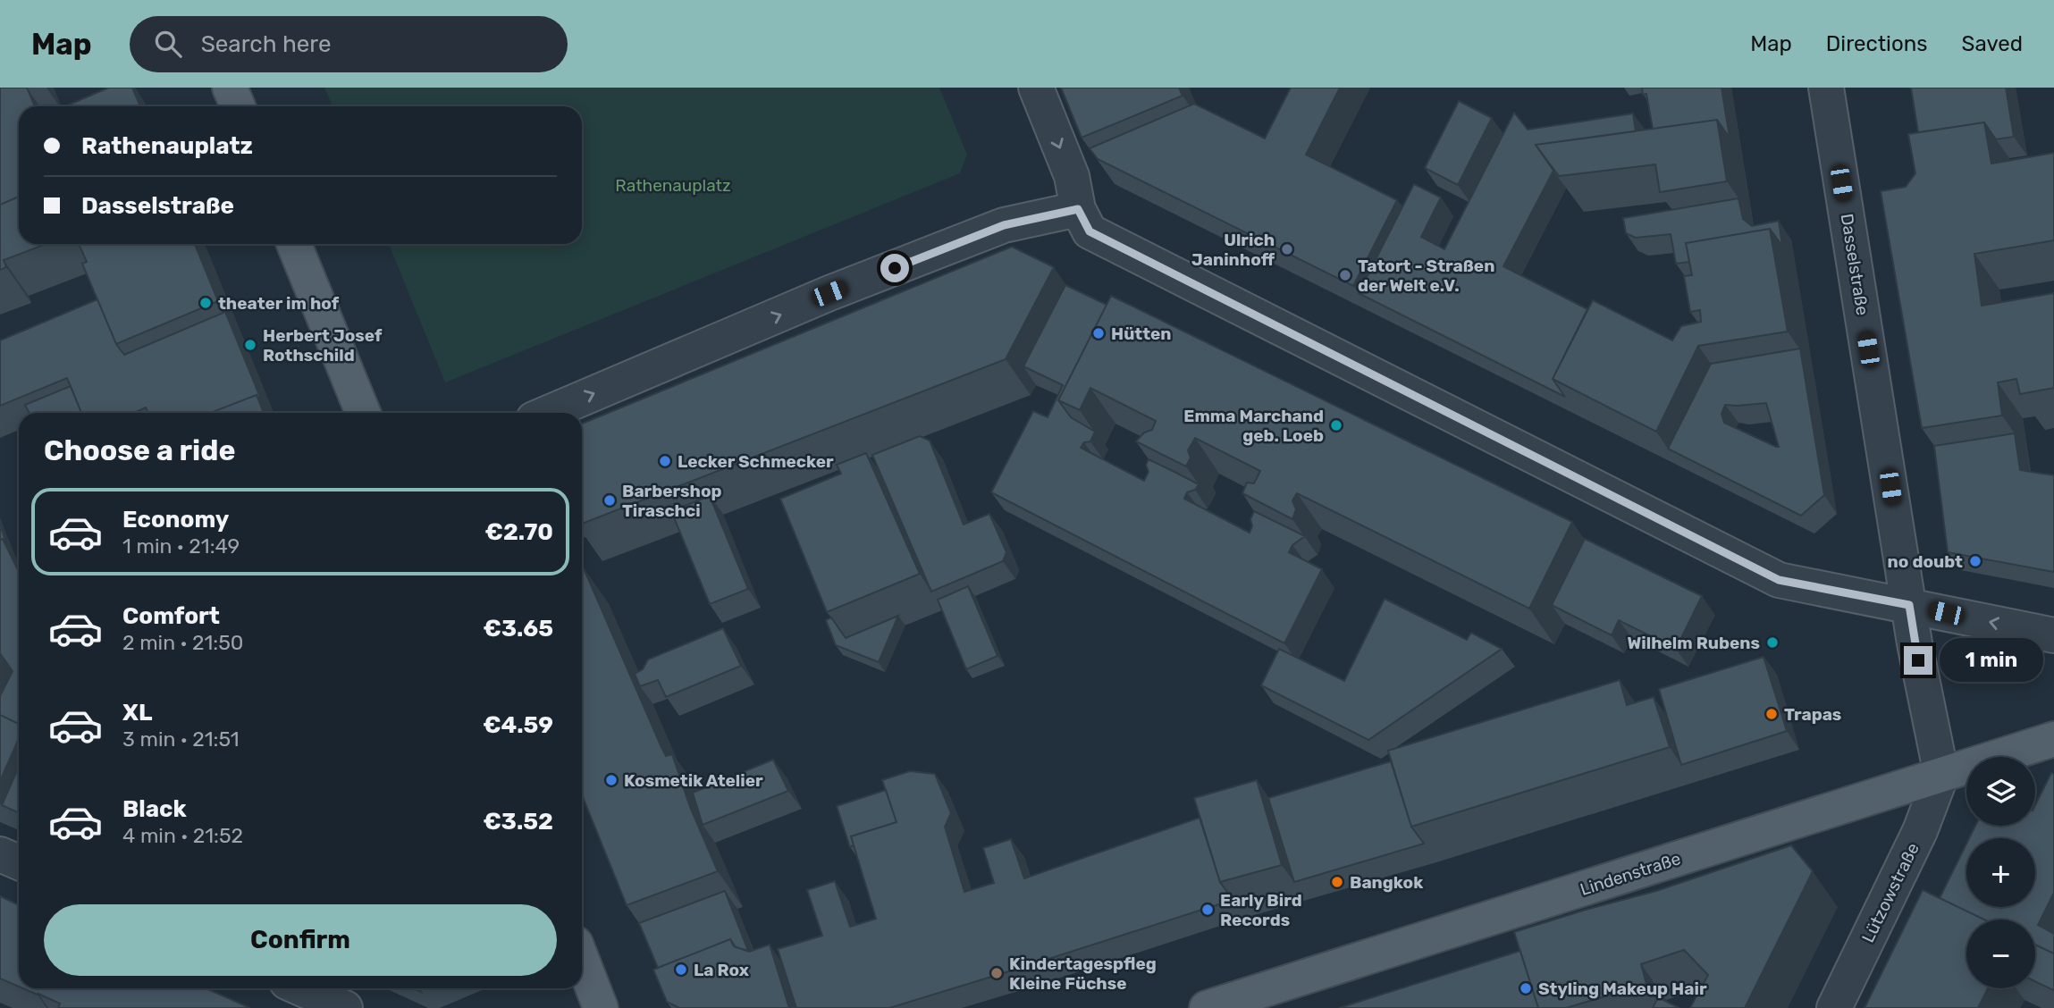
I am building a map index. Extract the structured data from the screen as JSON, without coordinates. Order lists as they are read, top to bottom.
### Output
{
  "streets": {
    "main road": ["Lindenstraße"],
    "street": ["Dasselstraße", "Lützowstraße"]
  },
  "crossings": [
    ["Dasselstraße", "Lindenstraße"],
    ["Dasselstraße", "Lützowstraße"],
    ["Lindenstraße", "Lützowstraße"]
  ],
  "parks": ["Rathenauplatz"],
  "places": [
    "Ulrich Janinhoff",
    "Tatort - Straßen der Welt e.V.",
    "theater im hof",
    "Hütten",
    "Herbert Josef Rothschild",
    "Emma Marchand geb. Loeb",
    "Lecker Schmecker",
    "Barbershop Tiraschci",
    "no doubt",
    "Wilhelm Rubens",
    "Trapas",
    "Kosmetik Atelier",
    "Bangkok",
    "Early Bird Records",
    "La Rox",
    "Kindertagespfleg Kleine Füchse",
    "Styling Makeup Hair"
  ],
  "page": {
    "header": "Map",
    "search": "Search here",
    "nav": ["Map", "Directions", "Saved"],
    "banner": ["Rathenauplatz", "Dasselstraße"],
    "heading": "Choose a ride",
    "list": [
      {
        "name": "Economy",
        "note": "1 min · 21:49",
        "value": "€2.70"
      },
      {
        "name": "Comfort",
        "note": "2 min · 21:50",
        "value": "€3.65"
      },
      {
        "name": "XL",
        "note": "3 min · 21:51",
        "value": "€4.59"
      },
      {
        "name": "Black",
        "note": "4 min · 21:52",
        "value": "€3.52"
      }
    ],
    "bubble": "1 min",
    "map_buttons": ["+", "−"],
    "buttons": "Confirm"
  }
}
